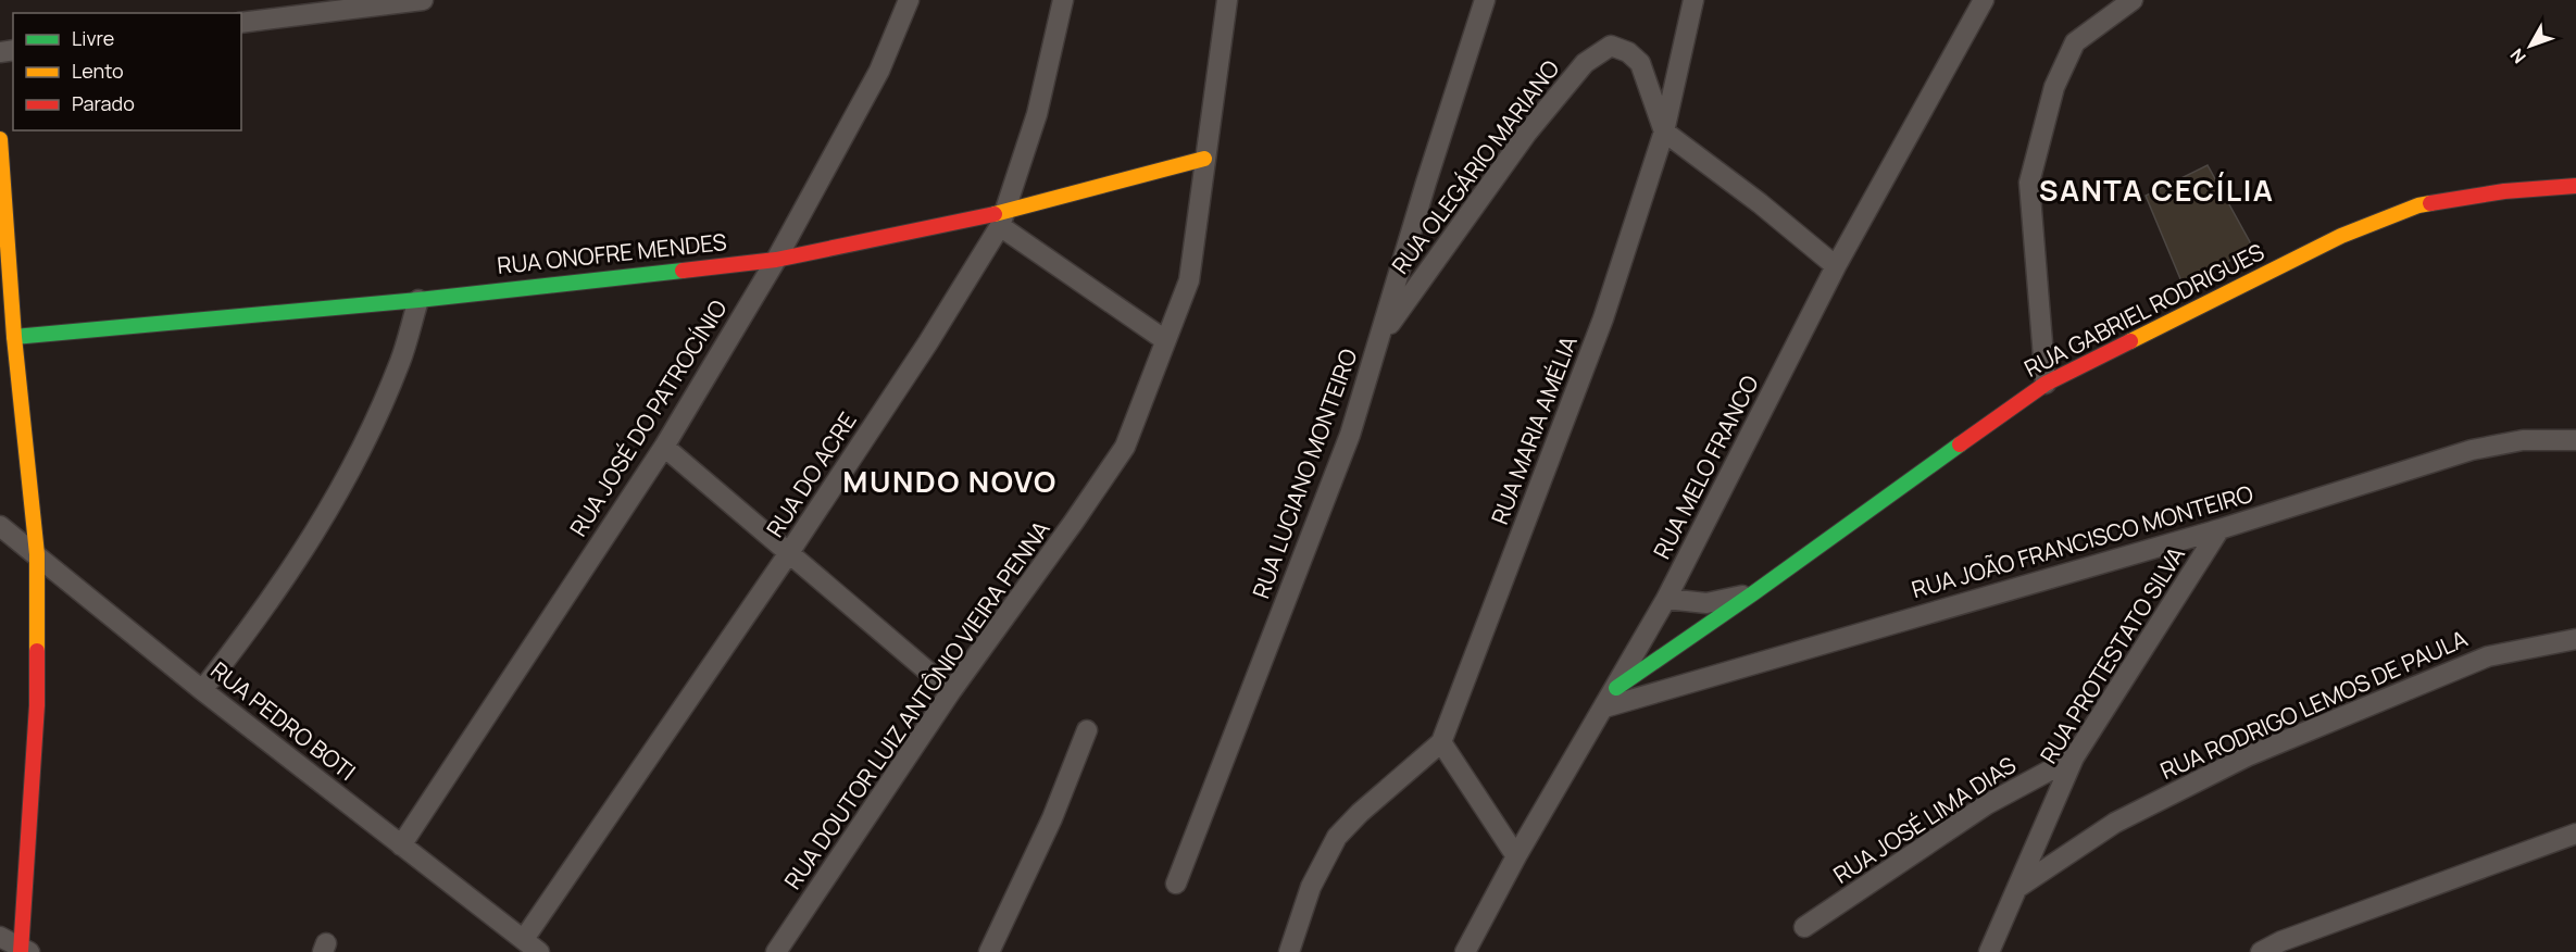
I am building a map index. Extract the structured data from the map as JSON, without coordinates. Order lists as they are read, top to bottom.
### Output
{
  "streets": {
    "street": [
      "RUA OLEGÁRIO MARIANO",
      "RUA ONOFRE MENDES",
      "RUA GABRIEL RODRIGUES",
      "RUA JOSÉ DO PATROCÍNIO",
      "RUA MARIA AMÉLIA",
      "RUA MELO FRANCO",
      "RUA LUCIANO MONTEIRO",
      "RUA DO ACRE",
      "RUA JOÃO FRANCISCO MONTEIRO",
      "RUA PROTESTATO SILVA",
      "RUA DOUTOR LUIZ ANTÔNIO VIEIRA PENNA",
      "RUA RODRIGO LEMOS DE PAULA",
      "RUA PEDRO BOTI",
      "RUA JOSÉ LIMA DIAS"
    ]
  },
  "crossings": [
    ["RUA OLEGÁRIO MARIANO", "RUA MARIA AMÉLIA"],
    ["RUA OLEGÁRIO MARIANO", "RUA LUCIANO MONTEIRO"],
    ["RUA ONOFRE MENDES", "RUA JOSÉ DO PATROCÍNIO"],
    ["RUA ONOFRE MENDES", "RUA DO ACRE"],
    ["RUA ONOFRE MENDES", "RUA DOUTOR LUIZ ANTÔNIO VIEIRA PENNA"],
    ["RUA GABRIEL RODRIGUES", "RUA MELO FRANCO"],
    ["RUA JOSÉ DO PATROCÍNIO", "RUA PEDRO BOTI"],
    ["RUA MELO FRANCO", "RUA JOÃO FRANCISCO MONTEIRO"],
    ["RUA DO ACRE", "RUA PEDRO BOTI"],
    ["RUA JOÃO FRANCISCO MONTEIRO", "RUA PROTESTATO SILVA"],
    ["RUA PROTESTATO SILVA", "RUA RODRIGO LEMOS DE PAULA"],
    ["RUA PROTESTATO SILVA", "RUA JOSÉ LIMA DIAS"]
  ],
  "districts": ["SANTA CECÍLIA", "MUNDO NOVO"],
  "legend": ["Livre", "Lento", "Parado"],
  "north": "bottom left"
}
